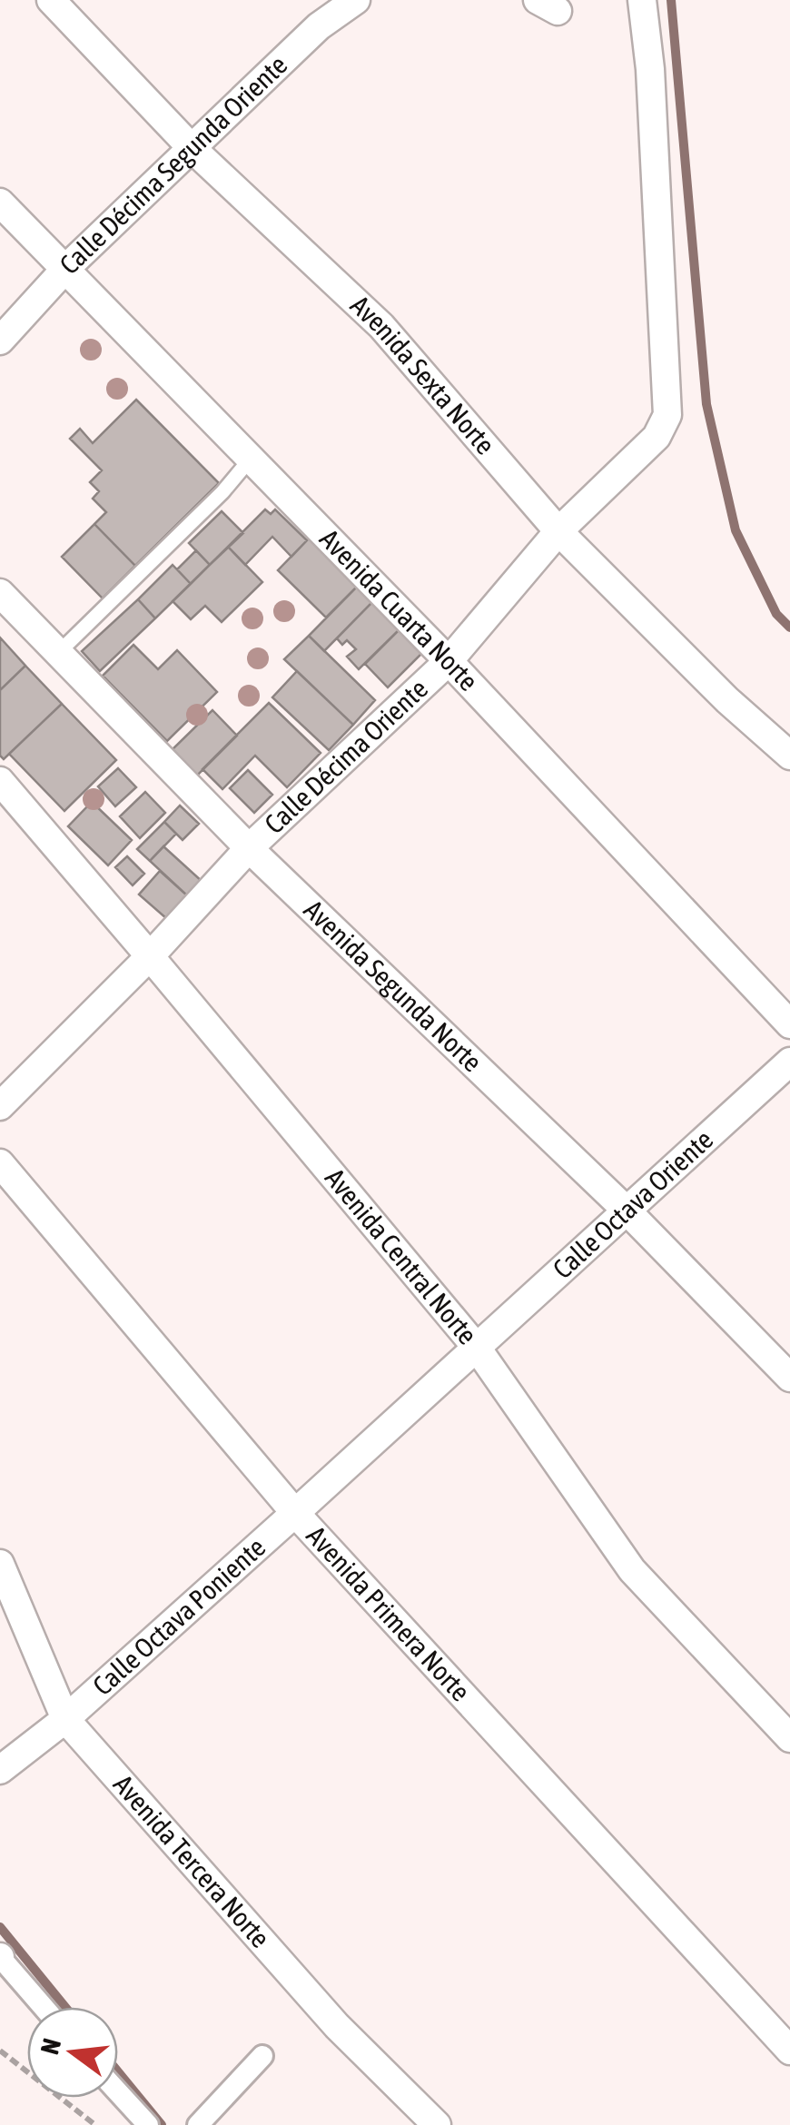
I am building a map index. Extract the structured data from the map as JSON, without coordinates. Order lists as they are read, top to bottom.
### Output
{
  "streets": {
    "street": [
      "Calle Décima Segunda Oriente",
      "Avenida Sexta Norte",
      "Avenida Cuarta Norte",
      "Calle Décima Oriente",
      "Avenida Segunda Norte",
      "Calle Octava Oriente",
      "Avenida Central Norte",
      "Avenida Primera Norte",
      "Calle Octava Poniente",
      "Avenida Tercera Norte"
    ]
  },
  "crossings": [
    ["Calle Décima Segunda Oriente", "Avenida Sexta Norte"],
    ["Calle Décima Segunda Oriente", "Avenida Cuarta Norte"],
    ["Avenida Sexta Norte", "Calle Décima Oriente"],
    ["Avenida Cuarta Norte", "Calle Décima Oriente"],
    ["Calle Décima Oriente", "Avenida Segunda Norte"],
    ["Calle Décima Oriente", "Avenida Central Norte"],
    ["Avenida Segunda Norte", "Calle Octava Oriente"],
    ["Calle Octava Oriente", "Avenida Central Norte"],
    ["Calle Octava Oriente", "Calle Octava Poniente"],
    ["Avenida Central Norte", "Calle Octava Poniente"],
    ["Avenida Primera Norte", "Calle Octava Poniente"],
    ["Calle Octava Poniente", "Avenida Tercera Norte"]
  ],
  "north": "left"
}
